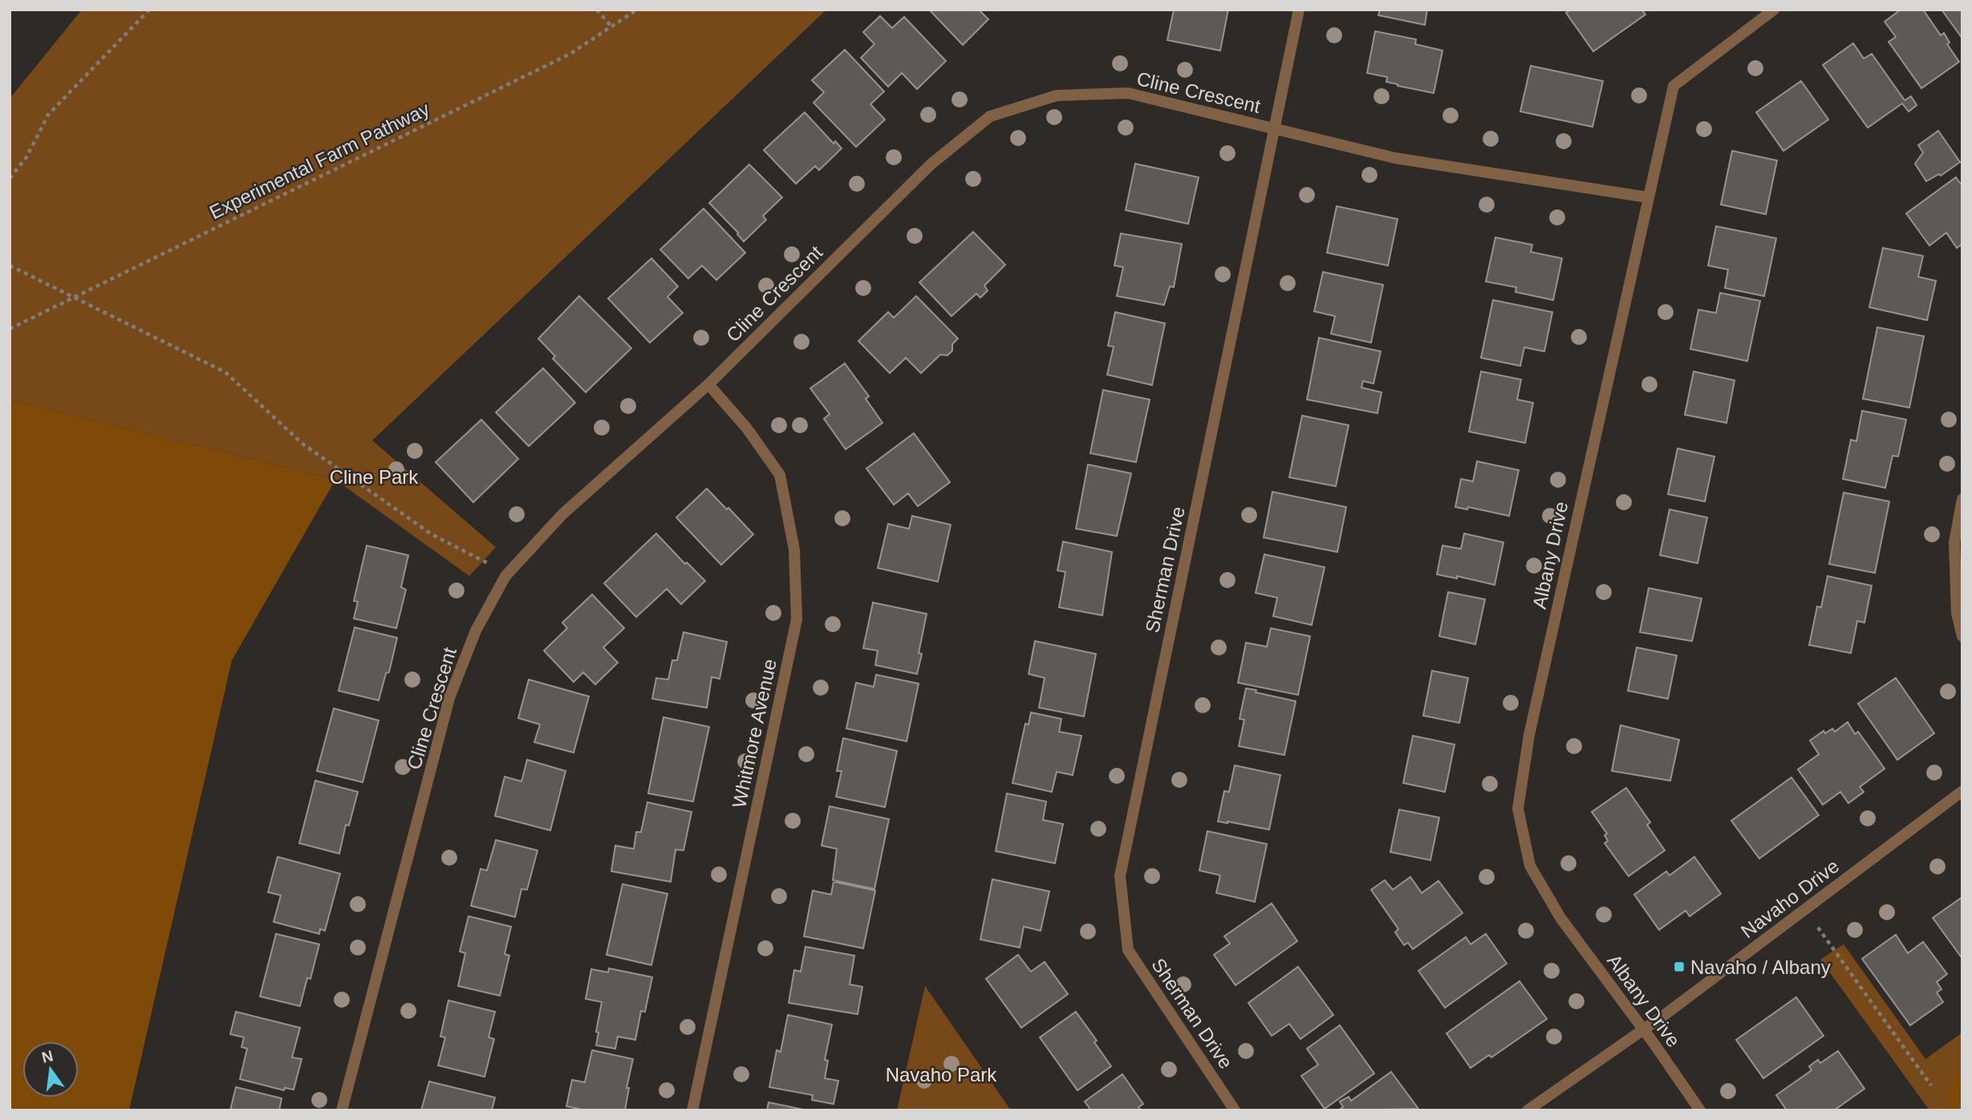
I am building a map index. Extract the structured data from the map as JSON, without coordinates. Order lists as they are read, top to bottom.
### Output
{
  "streets": {
    "street": [
      "Cline Crescent",
      "Albany Drive",
      "Sherman Drive",
      "Whitmore Avenue",
      "Navaho Drive"
    ],
    "path": ["Experimental Farm Pathway"]
  },
  "crossings": [
    ["Cline Crescent", "Albany Drive"],
    ["Cline Crescent", "Sherman Drive"],
    ["Cline Crescent", "Whitmore Avenue"],
    ["Albany Drive", "Navaho Drive"]
  ],
  "parks": ["Cline Park", "Navaho Park"],
  "places": {
    "transit": ["Navaho / Albany"]
  },
  "north": "top"
}
